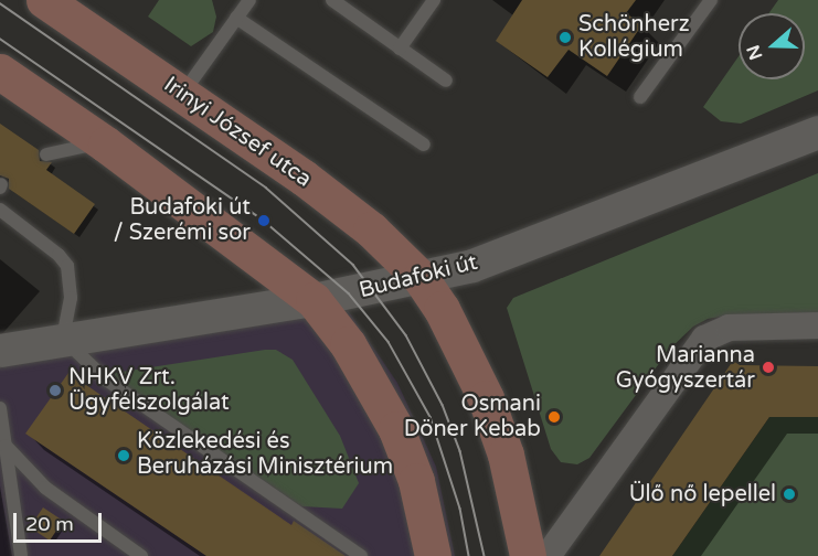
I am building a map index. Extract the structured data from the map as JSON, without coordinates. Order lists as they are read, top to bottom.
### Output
{
  "streets": {
    "main road": ["Irinyi József utca"],
    "street": ["Budafoki út"]
  },
  "crossings": [
    ["Irinyi József utca", "Budafoki út"]
  ],
  "places": [
    "Schönherz Kollégium",
    "Budafoki út / Szerémi sor",
    "Marianna Gyógyszertár",
    "NHKV Zrt. Ügyfélszolgálat",
    "Osmani Döner Kebab",
    "Közlekedési és Beruházási Minisztérium",
    "Ülő nő lepellel"
  ],
  "scale_bar": "20 m",
  "north": "left"
}
